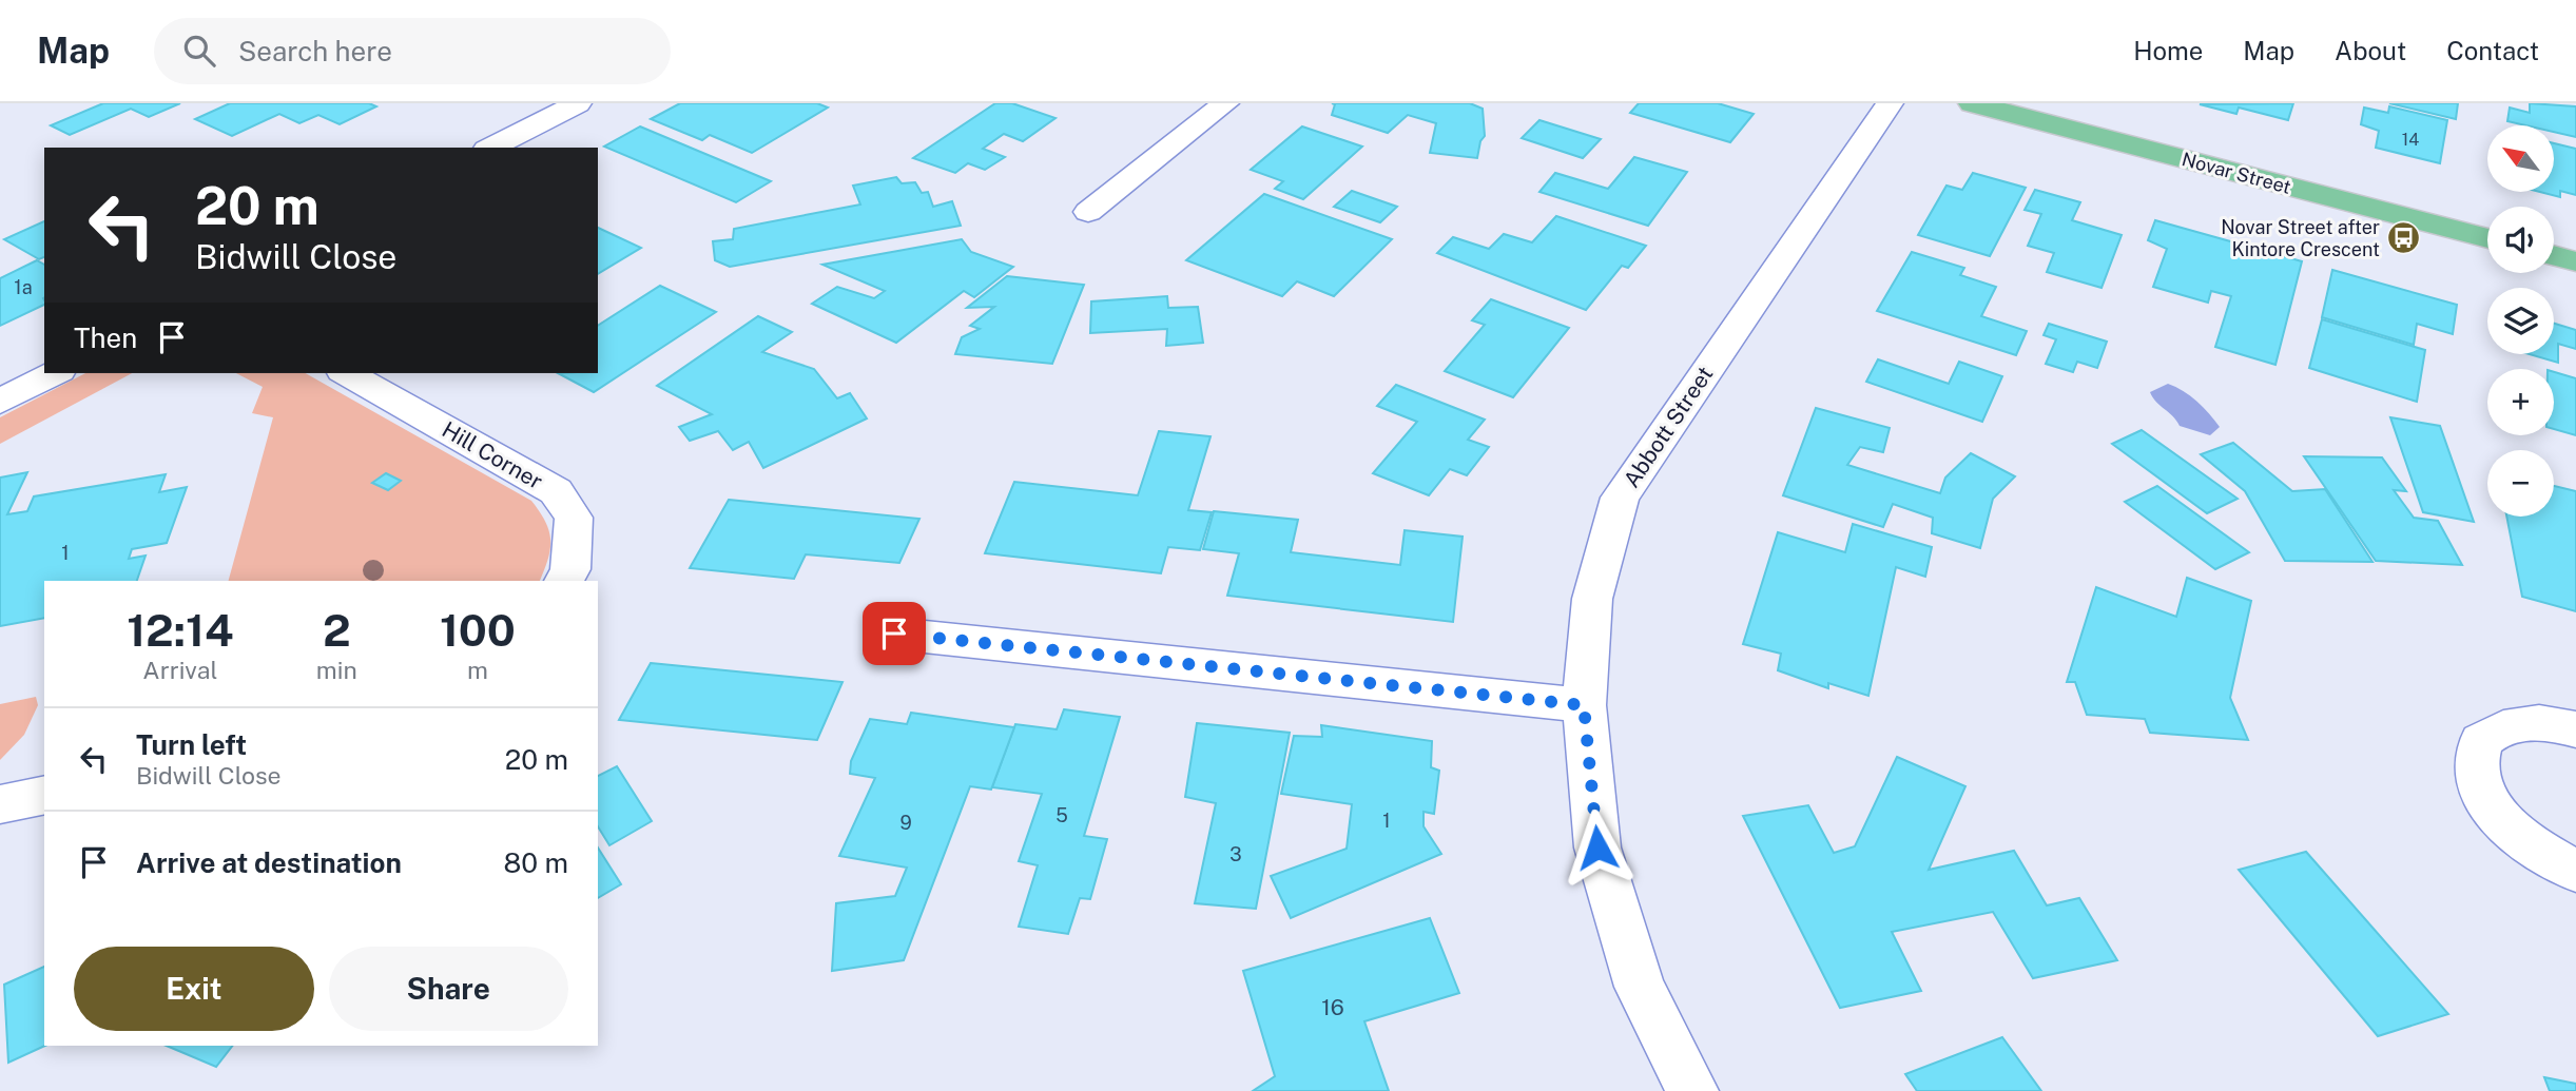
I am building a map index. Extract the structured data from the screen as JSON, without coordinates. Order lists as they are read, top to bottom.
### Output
{
  "streets": {
    "main road": ["Novar Street"],
    "street": ["Abbott Street", "Hill Corner"]
  },
  "places": {
    "bus stop": ["Novar Street after Kintore Crescent"]
  },
  "house_numbers": [
    "14",
    "1a",
    "1",
    "5",
    "1",
    "9",
    "3",
    "16"
  ],
  "north": "top left",
  "page": {
    "header": "Map",
    "search": "Search here",
    "nav": [
      "Home",
      "Map",
      "About",
      "Contact"
    ],
    "map_buttons": ["+", "−"],
    "turn": ["20 m", "Bidwill Close"],
    "then": "Then",
    "eta": [
      "12:14",
      "Arrival",
      "2",
      "min",
      "100",
      "m"
    ],
    "list": [
      {
        "name": "Turn left",
        "note": "Bidwill Close",
        "value": "20 m"
      },
      {
        "name": "Arrive at destination",
        "value": "80 m"
      }
    ],
    "buttons": ["Exit", "Share"]
  }
}
